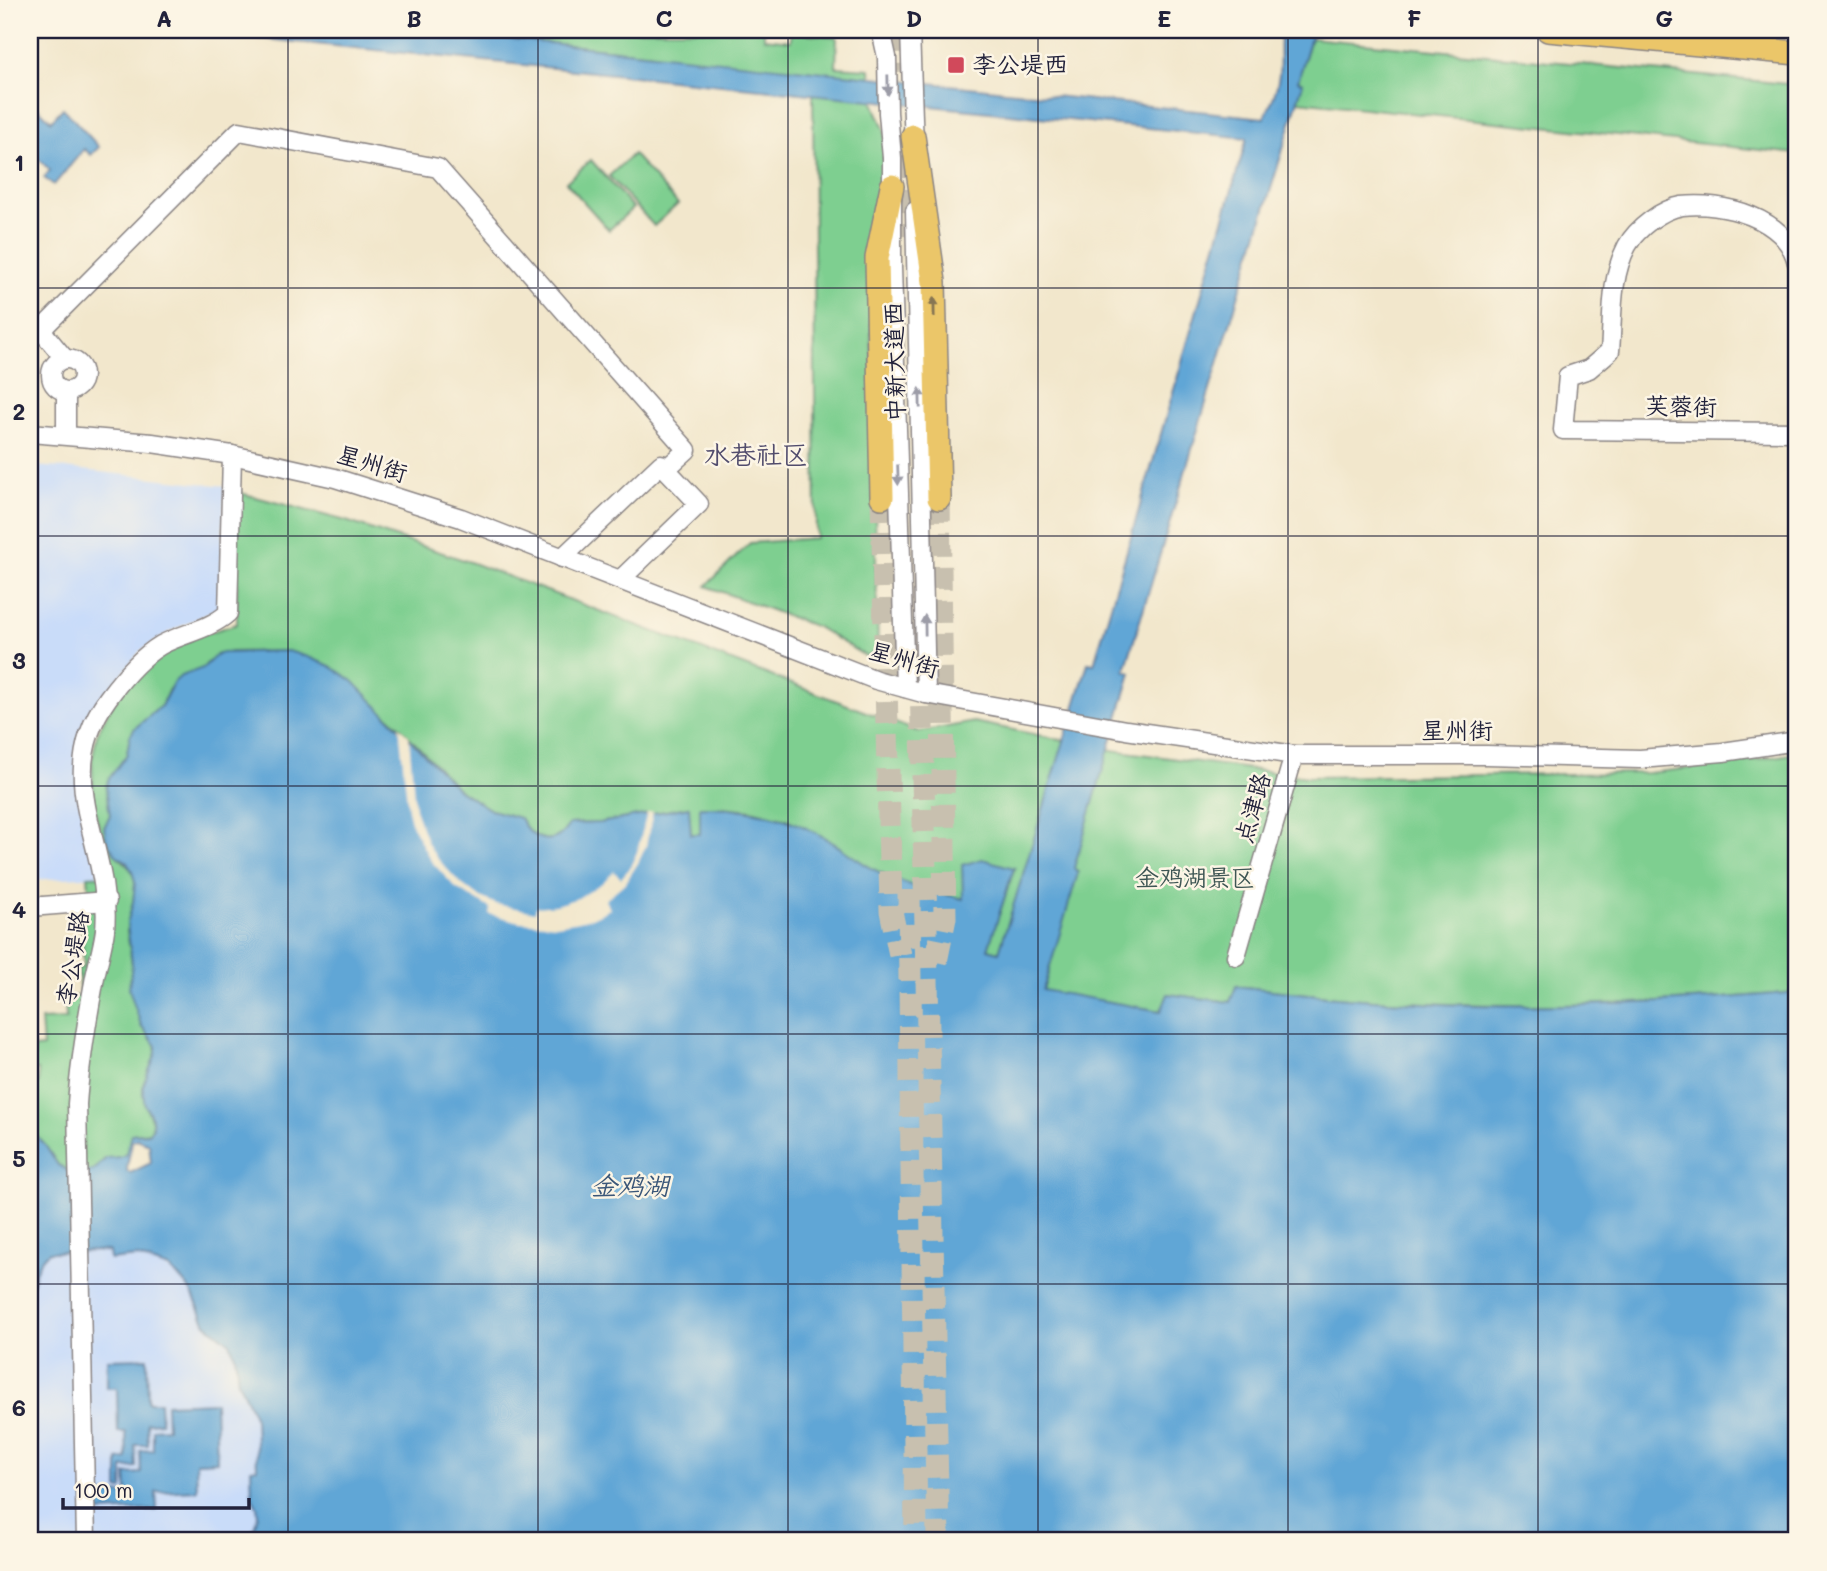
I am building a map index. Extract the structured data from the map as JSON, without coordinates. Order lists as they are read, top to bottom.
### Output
{
  "streets": {
    "street": [
      "中新大道西",
      "芙蓉街",
      "星州街",
      "点津路",
      "李公堤路"
    ]
  },
  "crossings": [
    ["中新大道西", "星州街"],
    ["星州街", "点津路"],
    ["星州街", "李公堤路"]
  ],
  "districts": ["水巷社区"],
  "water": ["金鸡湖"],
  "parks": ["金鸡湖景区"],
  "places": {
    "transit": ["李公堤西"]
  },
  "scale_bar": "100 m",
  "grid": {
    "columns": [
      "A",
      "B",
      "C",
      "D",
      "E",
      "F",
      "G"
    ],
    "rows": [
      "1",
      "2",
      "3",
      "4",
      "5",
      "6"
    ]
  }
}
